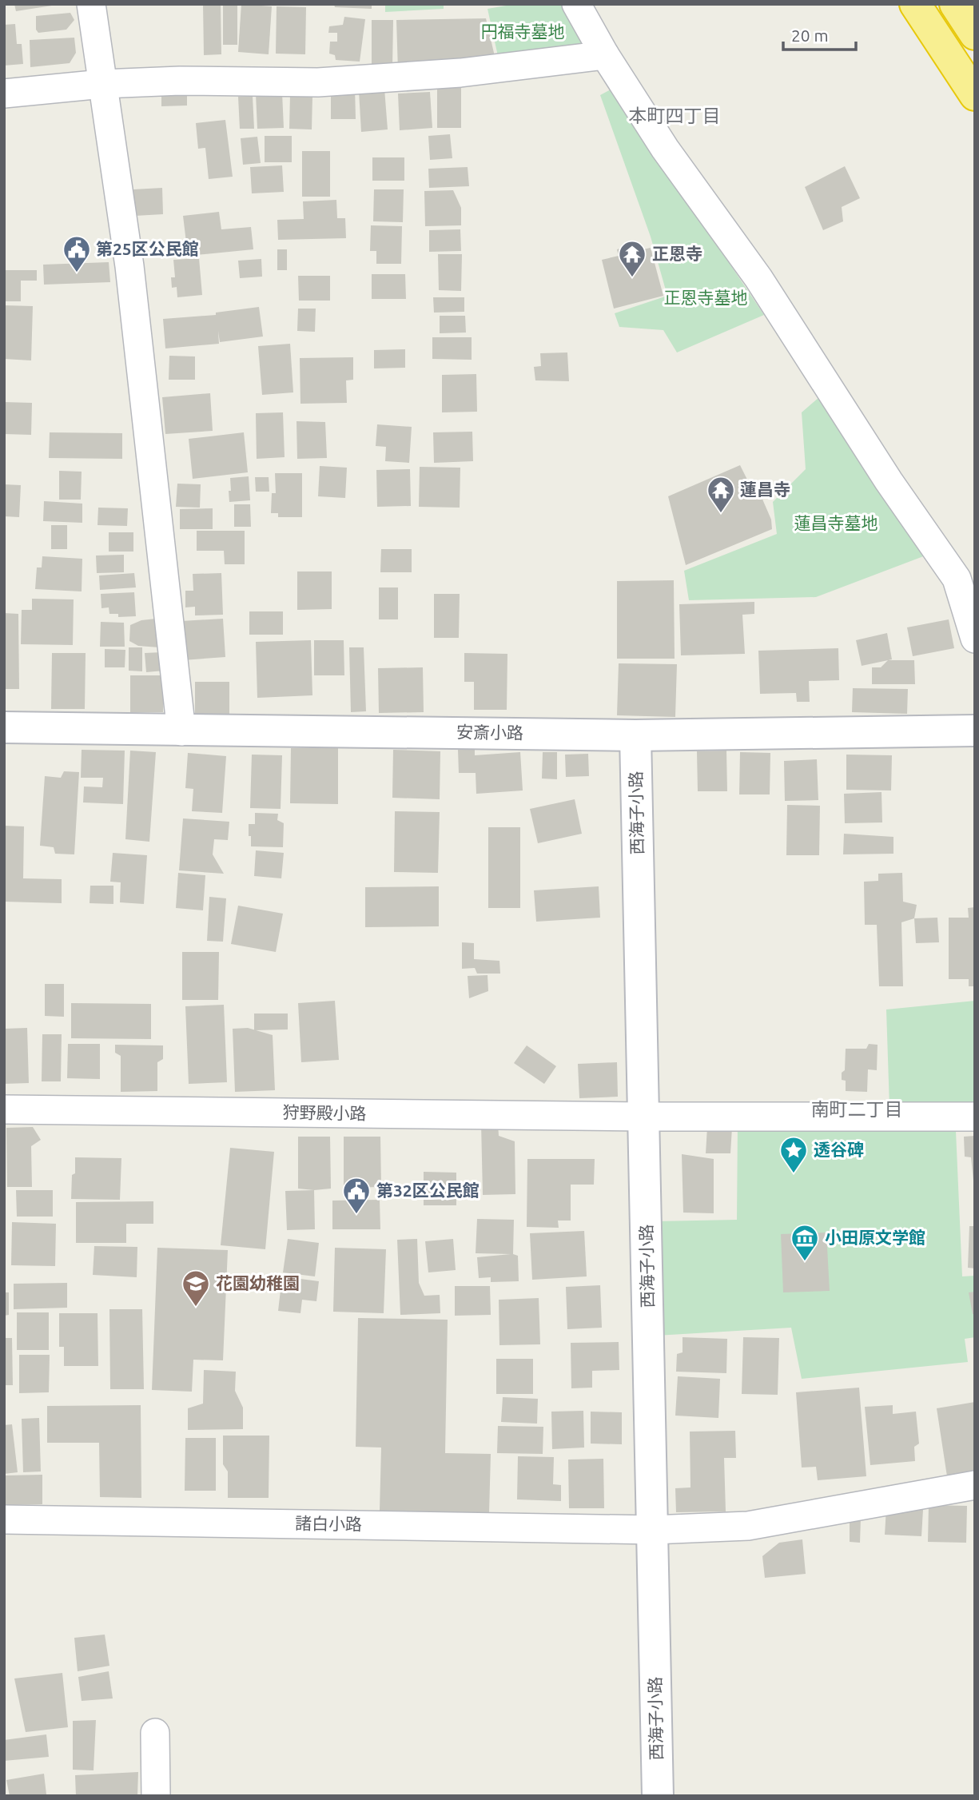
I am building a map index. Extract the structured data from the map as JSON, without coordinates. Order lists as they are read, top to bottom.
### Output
{
  "streets": {
    "street": [
      "安斎小路",
      "西海子小路",
      "狩野殿小路",
      "諸白小路"
    ]
  },
  "crossings": [
    ["安斎小路", "西海子小路"],
    ["西海子小路", "狩野殿小路"],
    ["西海子小路", "諸白小路"]
  ],
  "districts": ["本町四丁目", "南町二丁目"],
  "parks": ["円福寺墓地", "正恩寺墓地", "蓮昌寺墓地"],
  "places": {
    "public building": ["第25区公民館", "第32区公民館"],
    "temple": ["正恩寺", "蓮昌寺"],
    "place": ["透谷碑"],
    "museum": ["小田原文学館"],
    "school or university": ["花園幼稚園"]
  },
  "scale_bar": "20 m"
}
